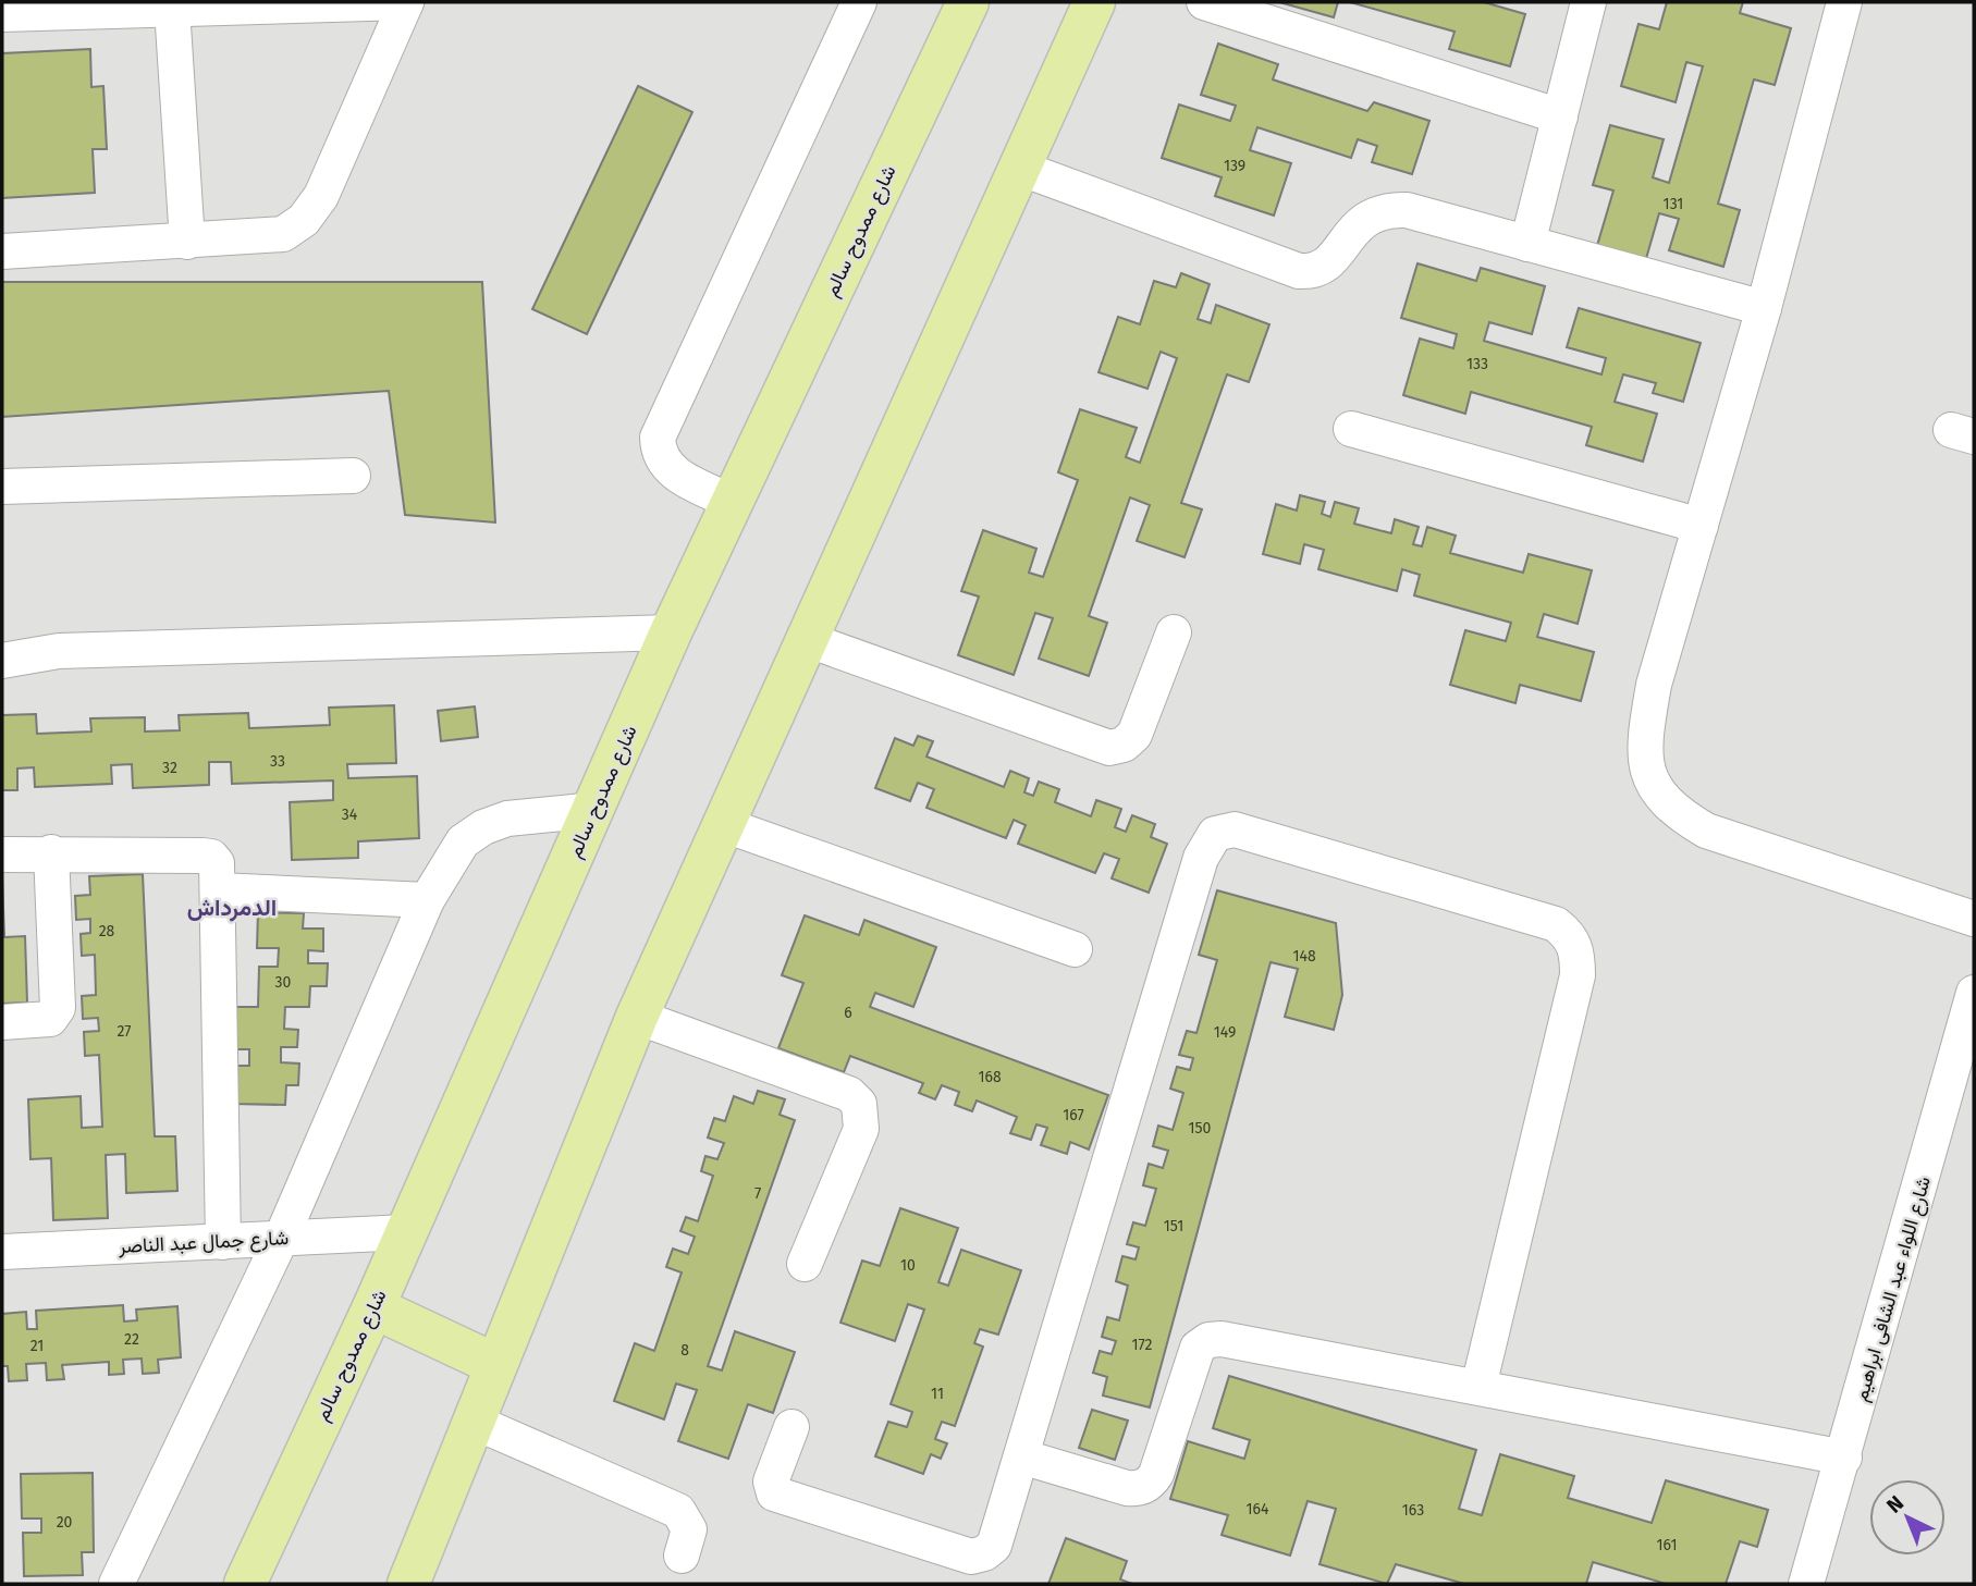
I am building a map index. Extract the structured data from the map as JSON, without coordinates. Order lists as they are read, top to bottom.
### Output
{
  "streets": {
    "main road": ["شارع ممدوح سالم"],
    "street": ["شارع جمال عبد الناصر", "شارع اللواء عبد الشافى ابراهيم"]
  },
  "crossings": [
    ["شارع ممدوح سالم", "شارع جمال عبد الناصر"]
  ],
  "districts": ["الدمرداش"],
  "house_numbers": [
    "139",
    "131",
    "133",
    "33",
    "32",
    "34",
    "28",
    "148",
    "30",
    "6",
    "27",
    "149",
    "168",
    "167",
    "150",
    "7",
    "151",
    "10",
    "22",
    "172",
    "21",
    "8",
    "11",
    "164",
    "163",
    "20",
    "161"
  ],
  "north": "top left"
}
